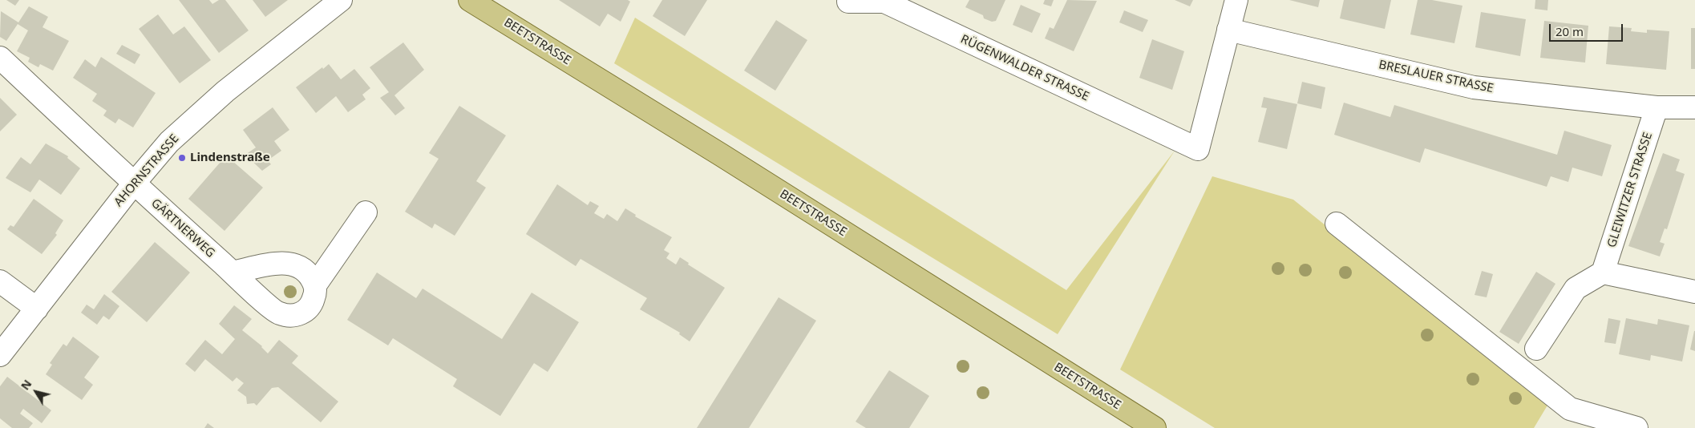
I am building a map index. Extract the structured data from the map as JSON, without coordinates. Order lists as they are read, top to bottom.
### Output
{
  "streets": {
    "main road": ["BEETSTRASSE"],
    "street": [
      "RÜGENWALDER STRASSE",
      "BRESLAUER STRASSE",
      "AHORNSTRASSE",
      "GLEIWITZER STRASSE",
      "GÄRTNERWEG"
    ]
  },
  "crossings": [
    ["RÜGENWALDER STRASSE", "BRESLAUER STRASSE"],
    ["BRESLAUER STRASSE", "GLEIWITZER STRASSE"],
    ["AHORNSTRASSE", "GÄRTNERWEG"]
  ],
  "places": ["Lindenstraße"],
  "scale_bar": "20 m",
  "north": "top left"
}
